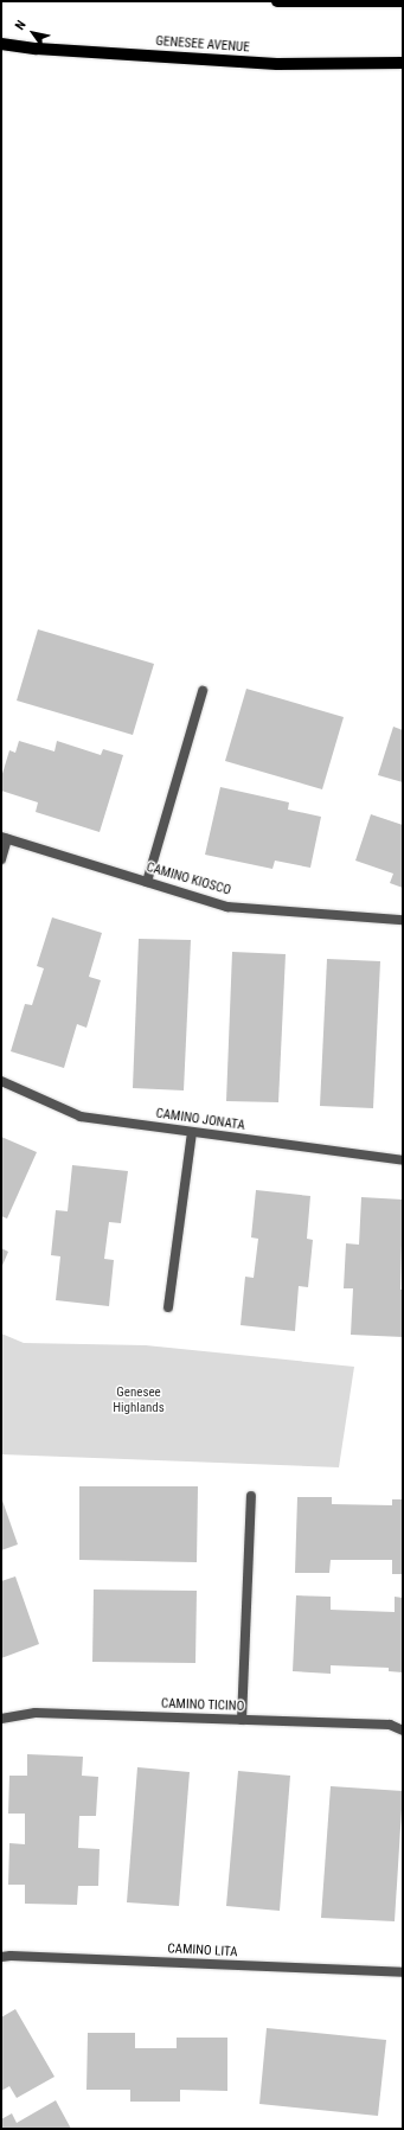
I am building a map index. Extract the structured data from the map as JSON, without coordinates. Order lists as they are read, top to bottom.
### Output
{
  "streets": {
    "main road": ["GENESEE AVENUE"],
    "street": [
      "CAMINO KIOSCO",
      "CAMINO JONATA",
      "CAMINO TICINO",
      "CAMINO LITA"
    ]
  },
  "parks": ["Genesee Highlands"],
  "north": "top left"
}
